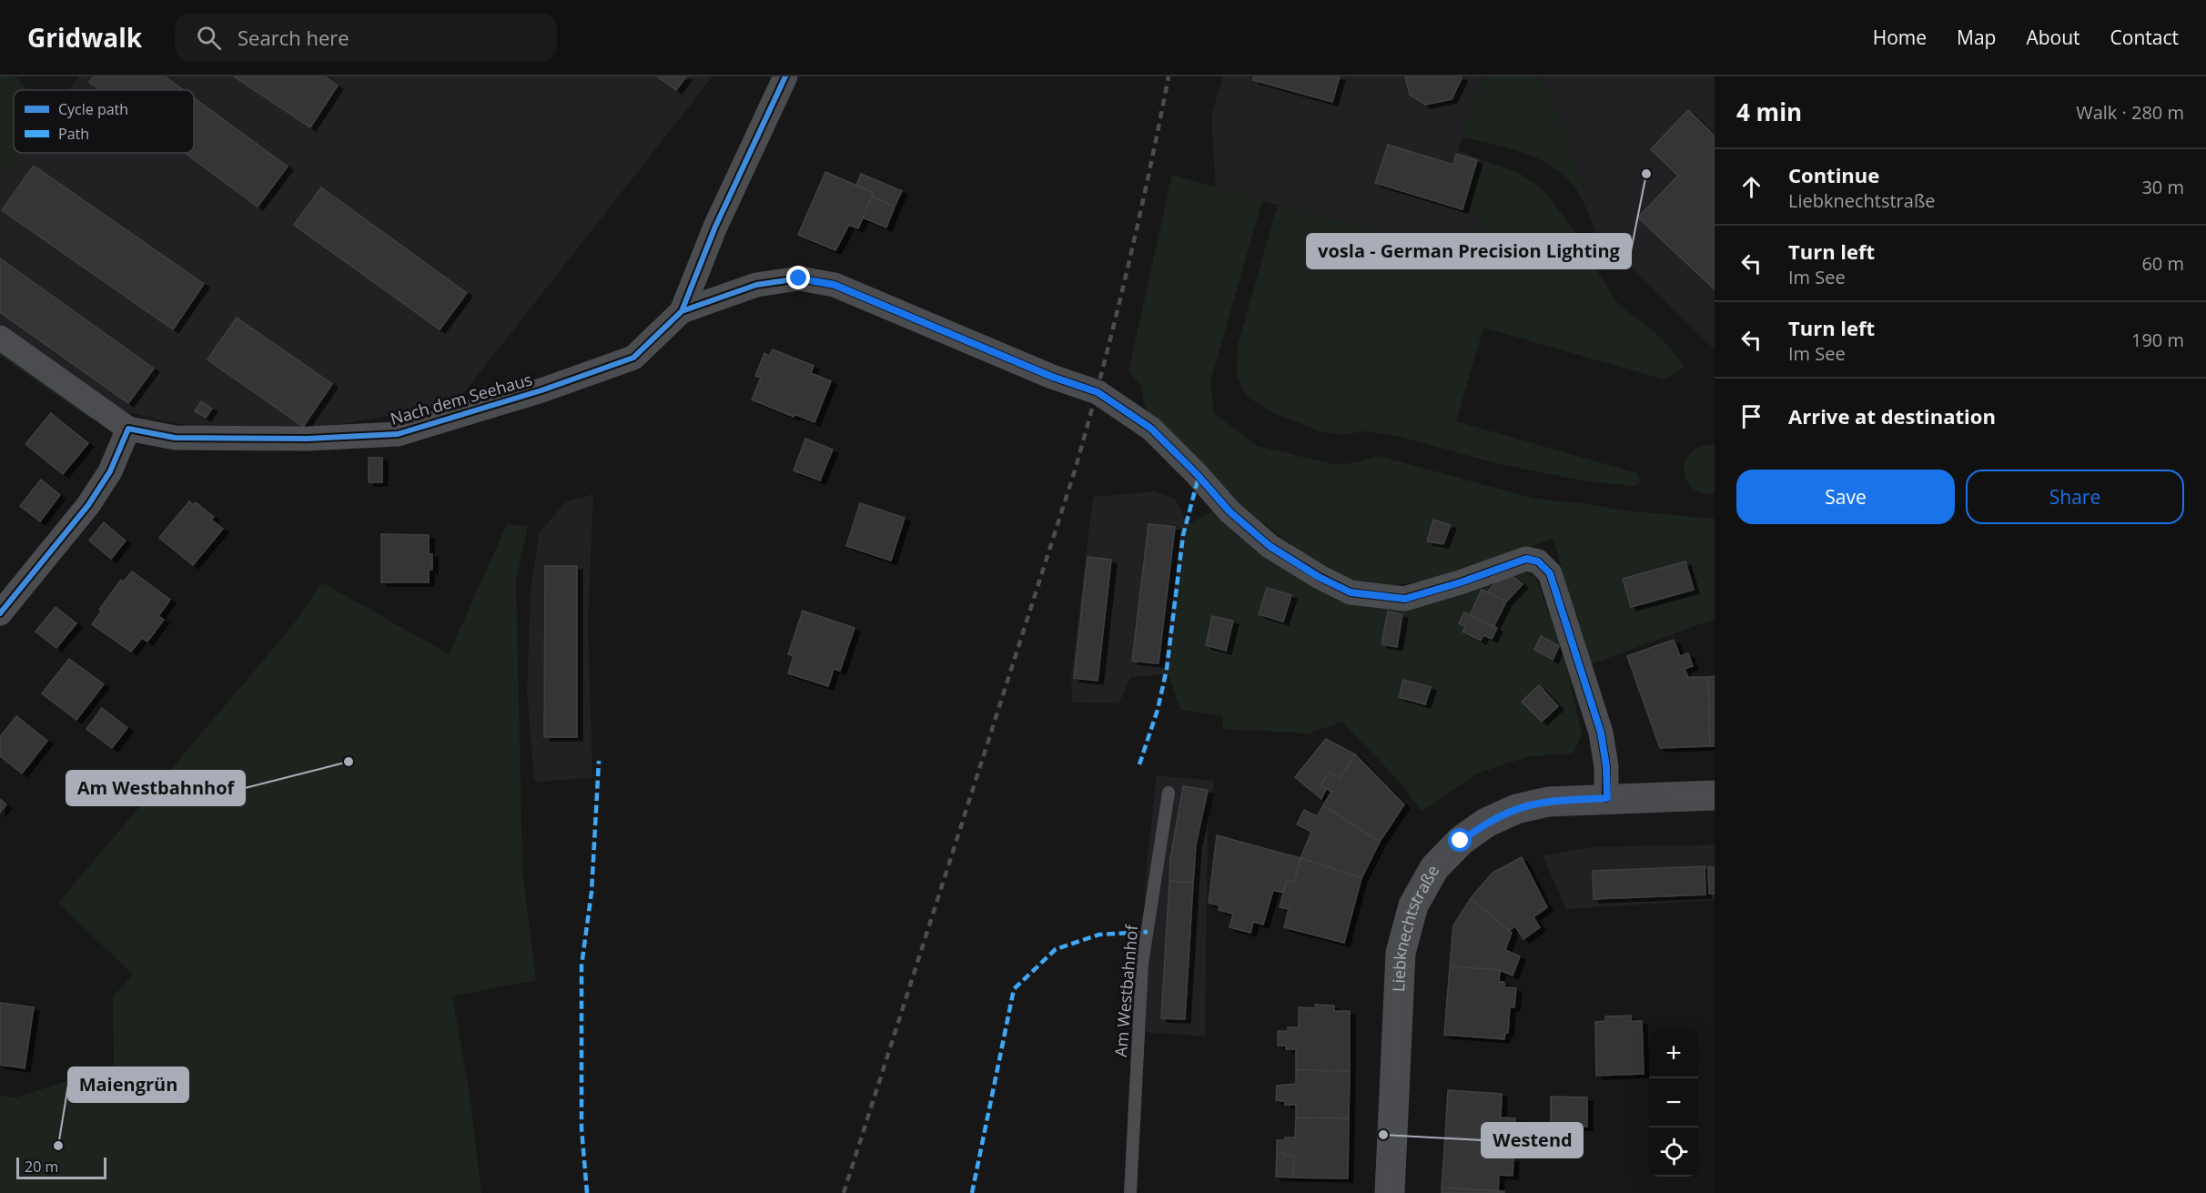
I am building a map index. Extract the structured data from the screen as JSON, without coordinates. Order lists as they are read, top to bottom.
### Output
{
  "streets": {
    "street": ["Nach dem Seehaus", "Liebknechtstraße"],
    "lane": ["Am Westbahnhof"]
  },
  "places": [
    "vosla - German Precision Lighting",
    "Am Westbahnhof",
    "Westend",
    "Maiengrün"
  ],
  "legend": ["Cycle path", "Path"],
  "scale_bar": "20 m",
  "page": {
    "header": "Gridwalk",
    "search": "Search here",
    "nav": [
      "Home",
      "Map",
      "About",
      "Contact"
    ],
    "heading": ["4 min", "Walk · 280 m"],
    "list": [
      ["Continue", "Liebknechtstraße", "30 m"],
      ["Turn left", "Im See", "60 m"],
      ["Turn left", "Im See", "190 m"],
      "Arrive at destination"
    ],
    "buttons": ["Save", "Share"],
    "map_buttons": ["+", "−"],
    "scale": "20 m"
  }
}
